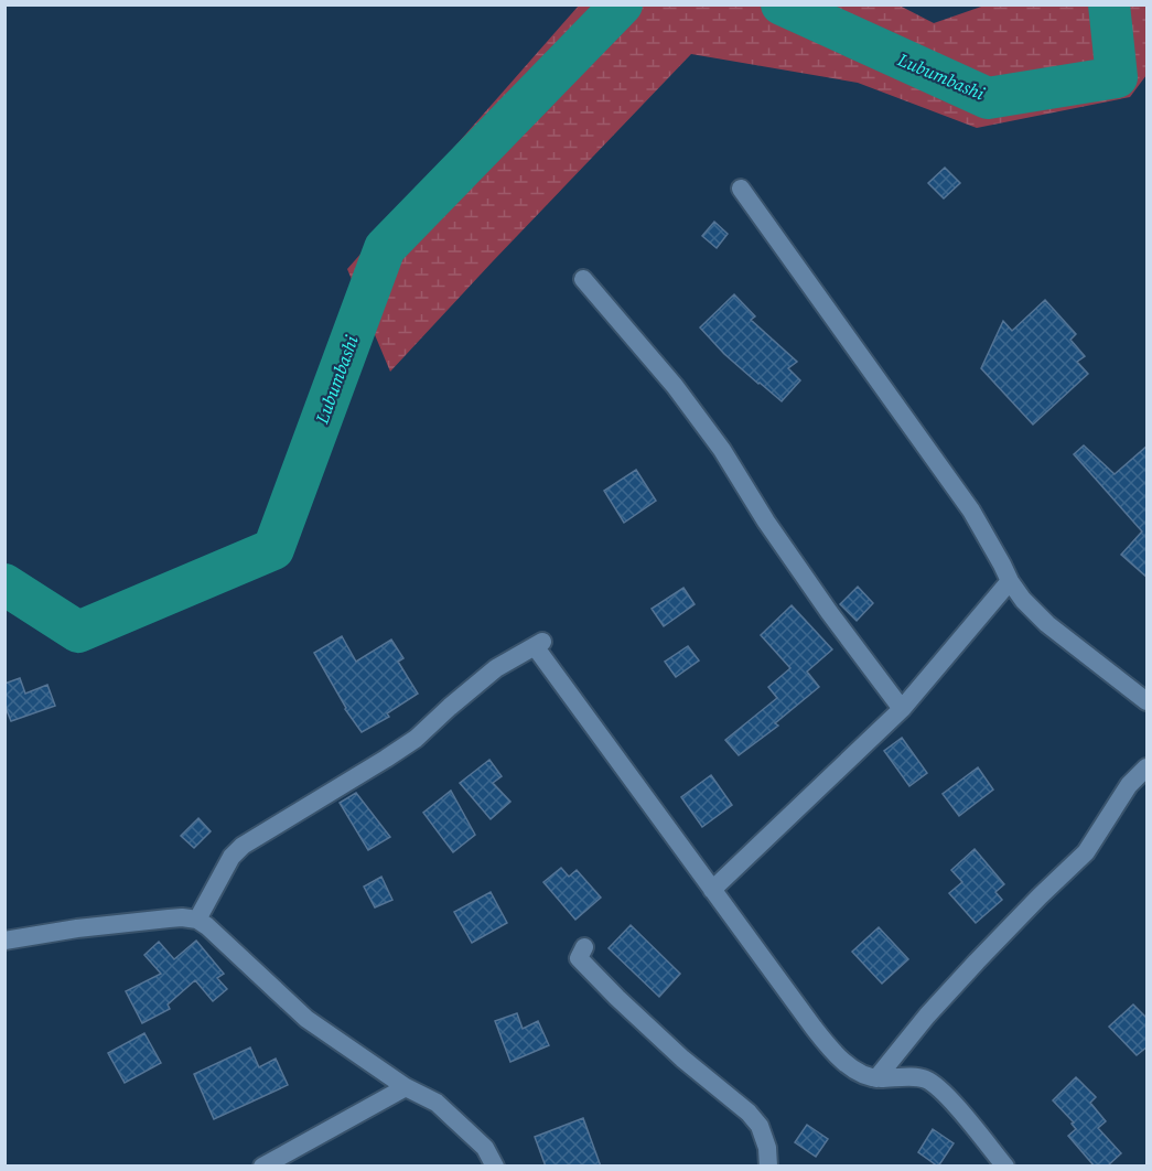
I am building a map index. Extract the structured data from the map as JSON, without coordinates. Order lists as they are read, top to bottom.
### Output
{
  "water": ["Lubumbashi"]
}
